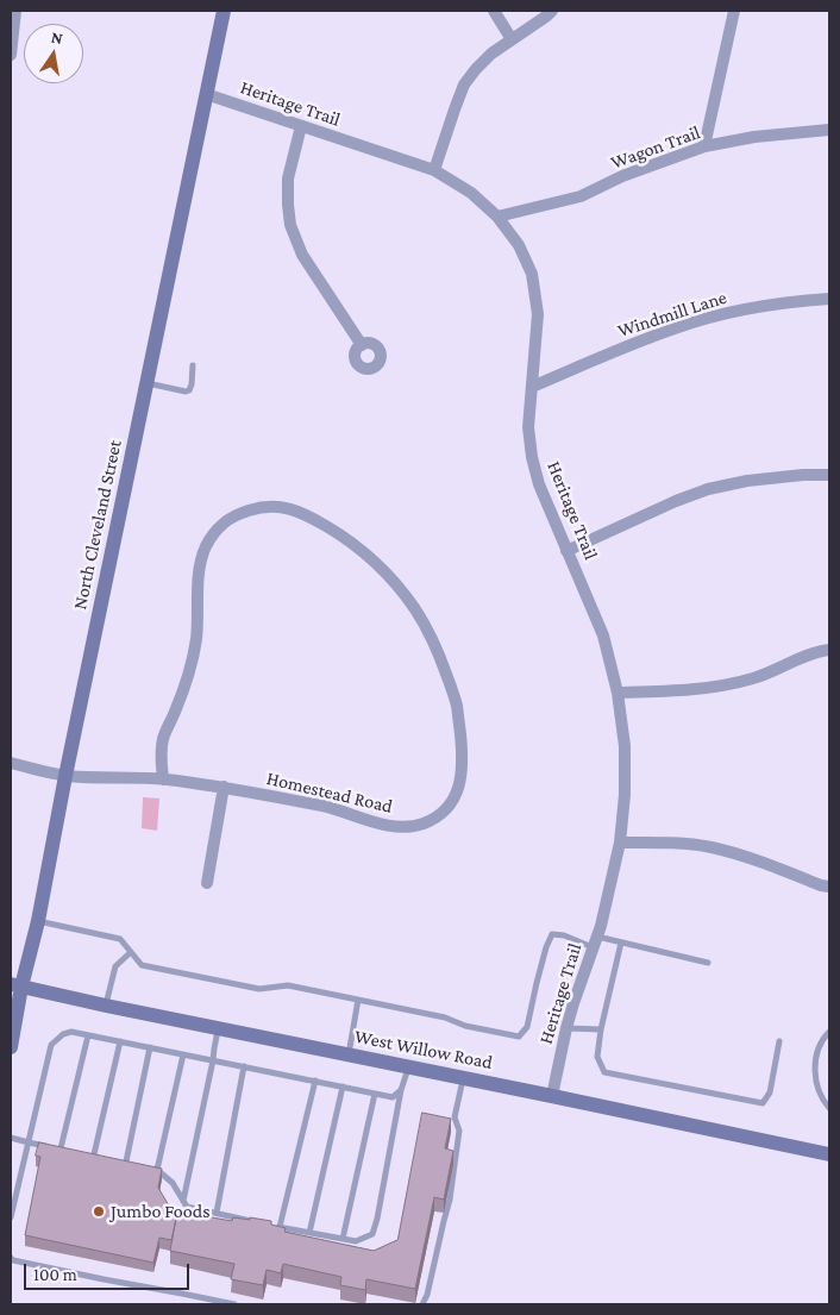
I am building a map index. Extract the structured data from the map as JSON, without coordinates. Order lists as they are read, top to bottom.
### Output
{
  "streets": {
    "street": [
      "Heritage Trail",
      "Wagon Trail",
      "Windmill Lane",
      "North Cleveland Street",
      "Homestead Road",
      "West Willow Road"
    ]
  },
  "crossings": [
    ["Heritage Trail", "Wagon Trail"],
    ["Heritage Trail", "Windmill Lane"],
    ["Heritage Trail", "North Cleveland Street"],
    ["Heritage Trail", "West Willow Road"],
    ["North Cleveland Street", "Homestead Road"],
    ["North Cleveland Street", "West Willow Road"]
  ],
  "places": ["Jumbo Foods"],
  "scale_bar": "100 m",
  "north": "top"
}
